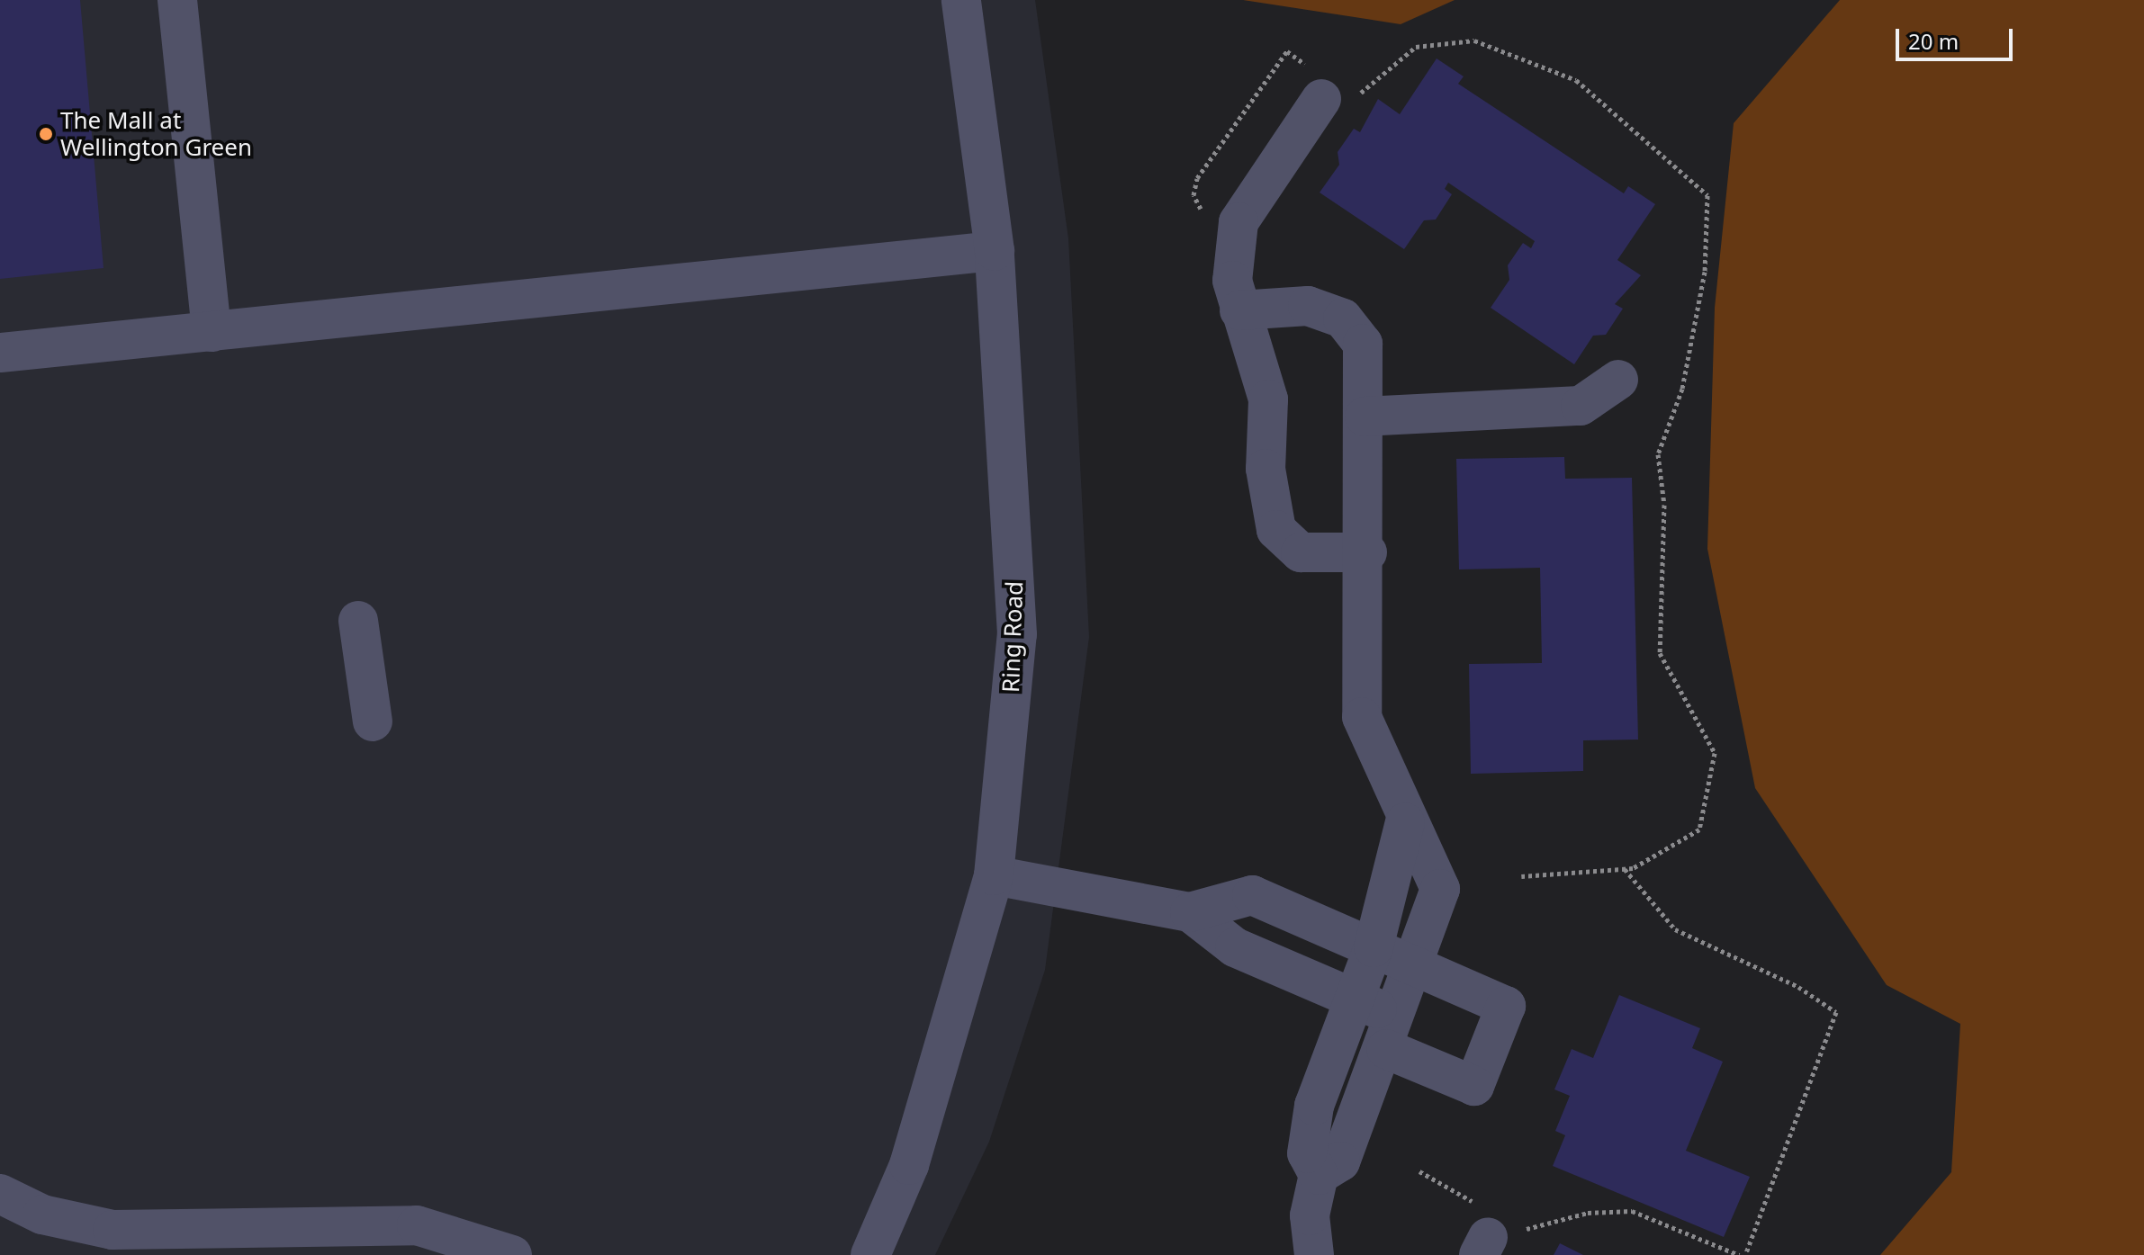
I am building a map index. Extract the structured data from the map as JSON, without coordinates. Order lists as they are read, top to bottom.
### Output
{
  "streets": {
    "lane": ["Ring Road"]
  },
  "places": ["The Mall at Wellington Green"],
  "scale_bar": "20 m"
}
